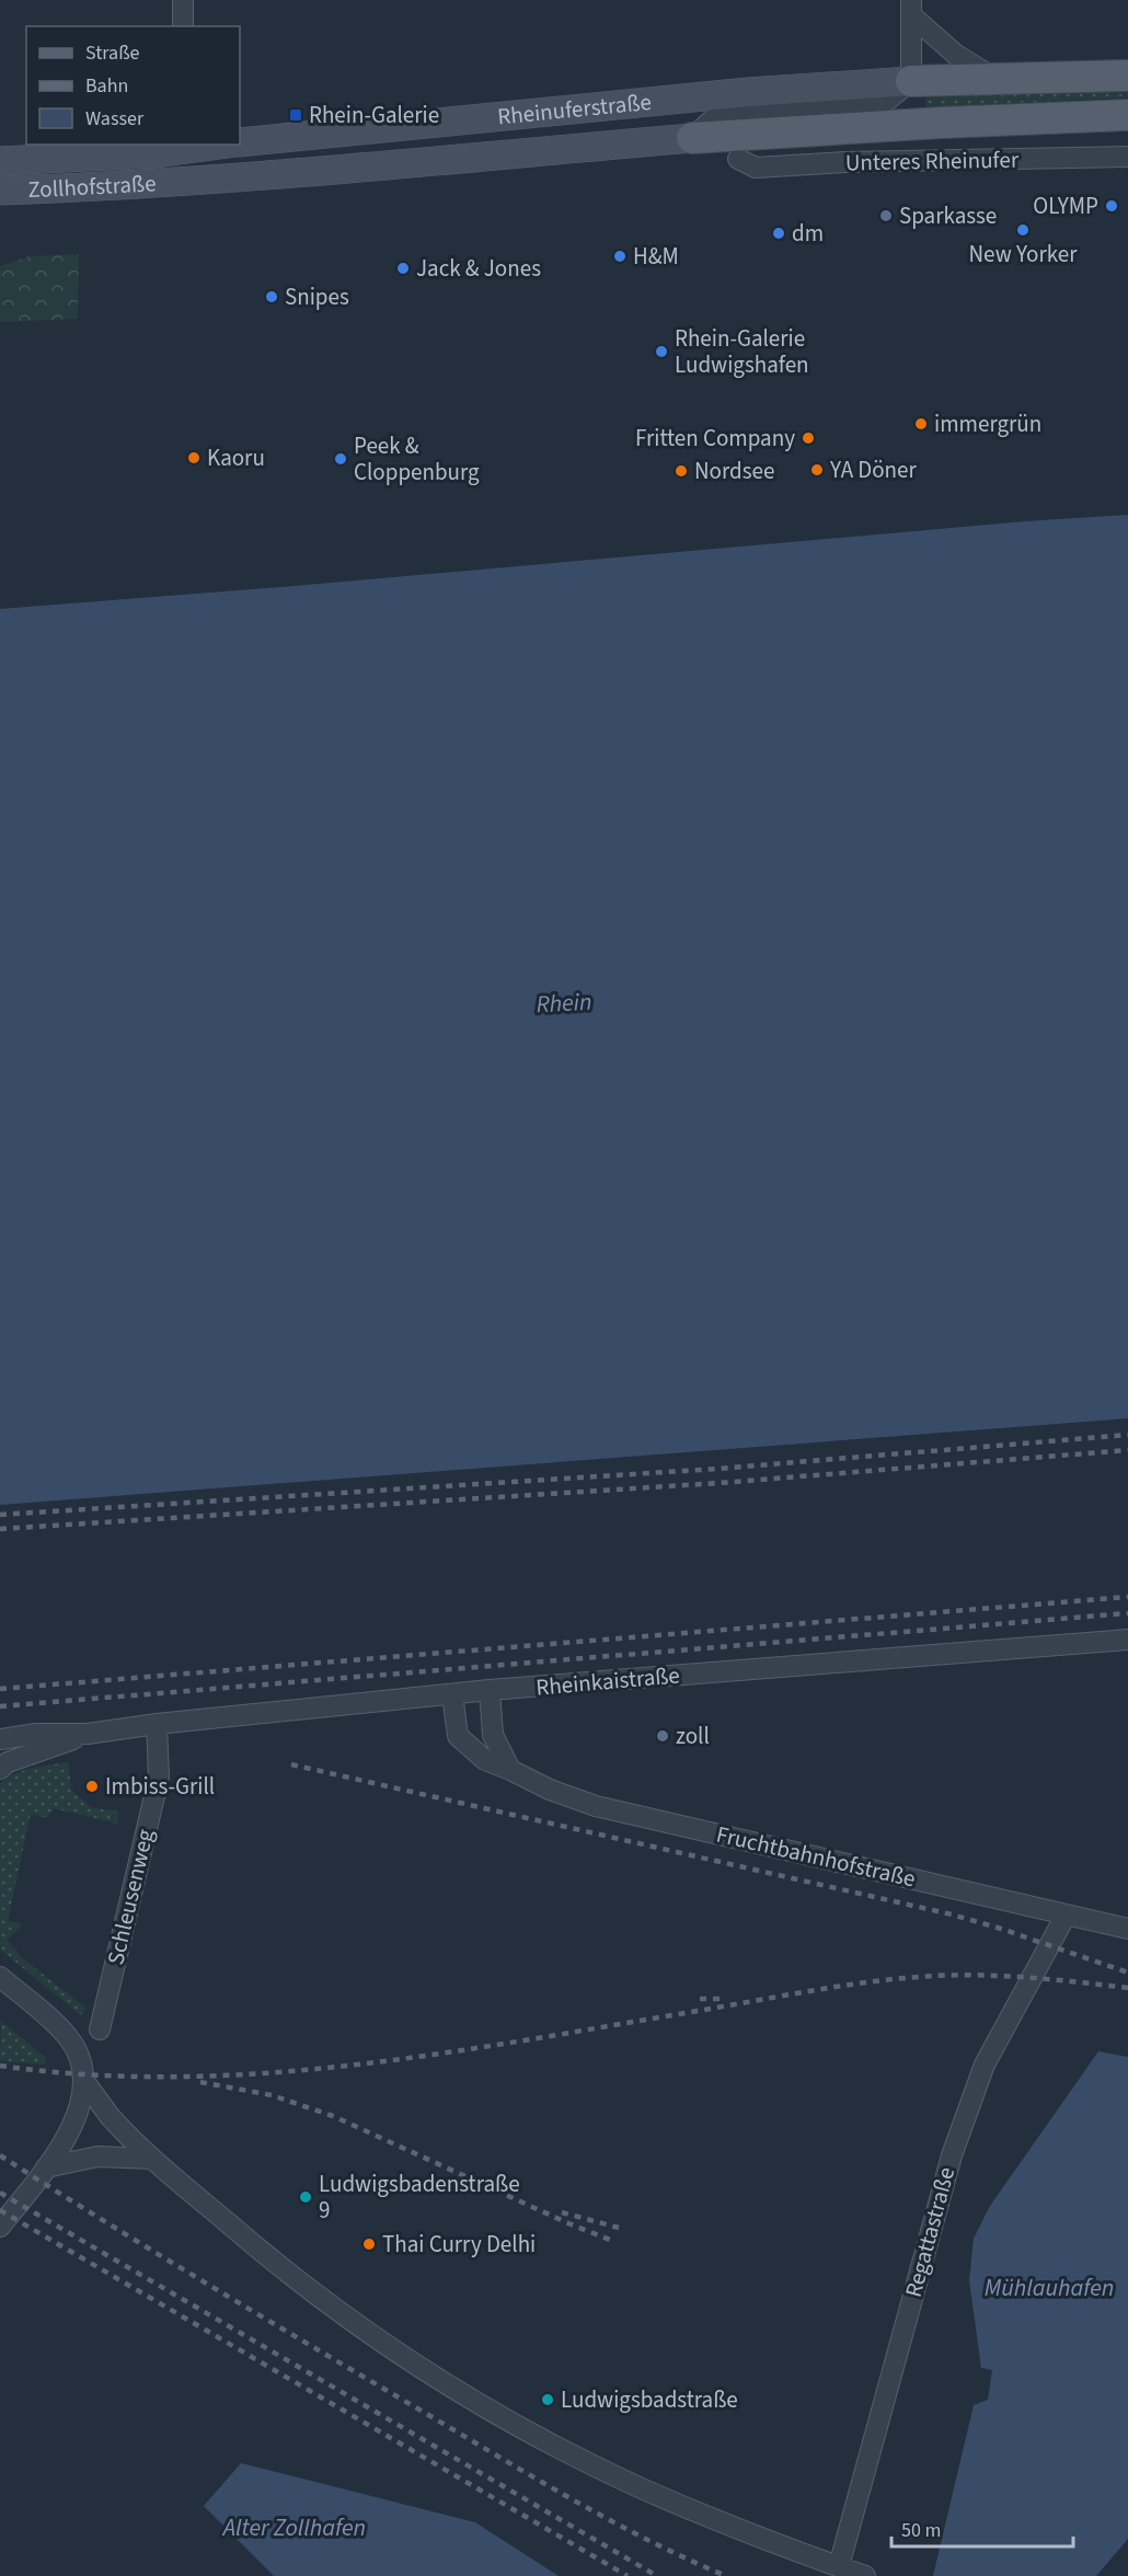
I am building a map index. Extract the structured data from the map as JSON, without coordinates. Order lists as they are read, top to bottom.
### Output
{
  "streets": {
    "main road": ["Rheinuferstraße", "Zollhofstraße"],
    "street": [
      "Unteres Rheinufer",
      "Rheinkaistraße",
      "Fruchtbahnhofstraße",
      "Schleusenweg",
      "Regattastraße"
    ]
  },
  "crossings": [
    ["Rheinuferstraße", "Zollhofstraße"],
    ["Rheinkaistraße", "Fruchtbahnhofstraße"],
    ["Rheinkaistraße", "Schleusenweg"],
    ["Fruchtbahnhofstraße", "Regattastraße"]
  ],
  "water": ["Rhein", "Mühlauhafen", "Alter Zollhafen"],
  "places": {
    "transit": ["Rhein-Galerie"],
    "other": [
      "OLYMP",
      "Sparkasse",
      "New Yorker",
      "dm",
      "H&M",
      "Jack & Jones",
      "Snipes",
      "Rhein-Galerie Ludwigshafen",
      "immergrün",
      "Fritten Company",
      "Kaoru",
      "Peek & Cloppenburg",
      "YA Döner",
      "Nordsee",
      "zoll",
      "Imbiss-Grill",
      "Ludwigsbadenstraße 9",
      "Thai Curry Delhi",
      "Ludwigsbadstraße"
    ]
  },
  "legend": ["Straße", "Bahn", "Wasser"],
  "scale_bar": "50 m"
}
